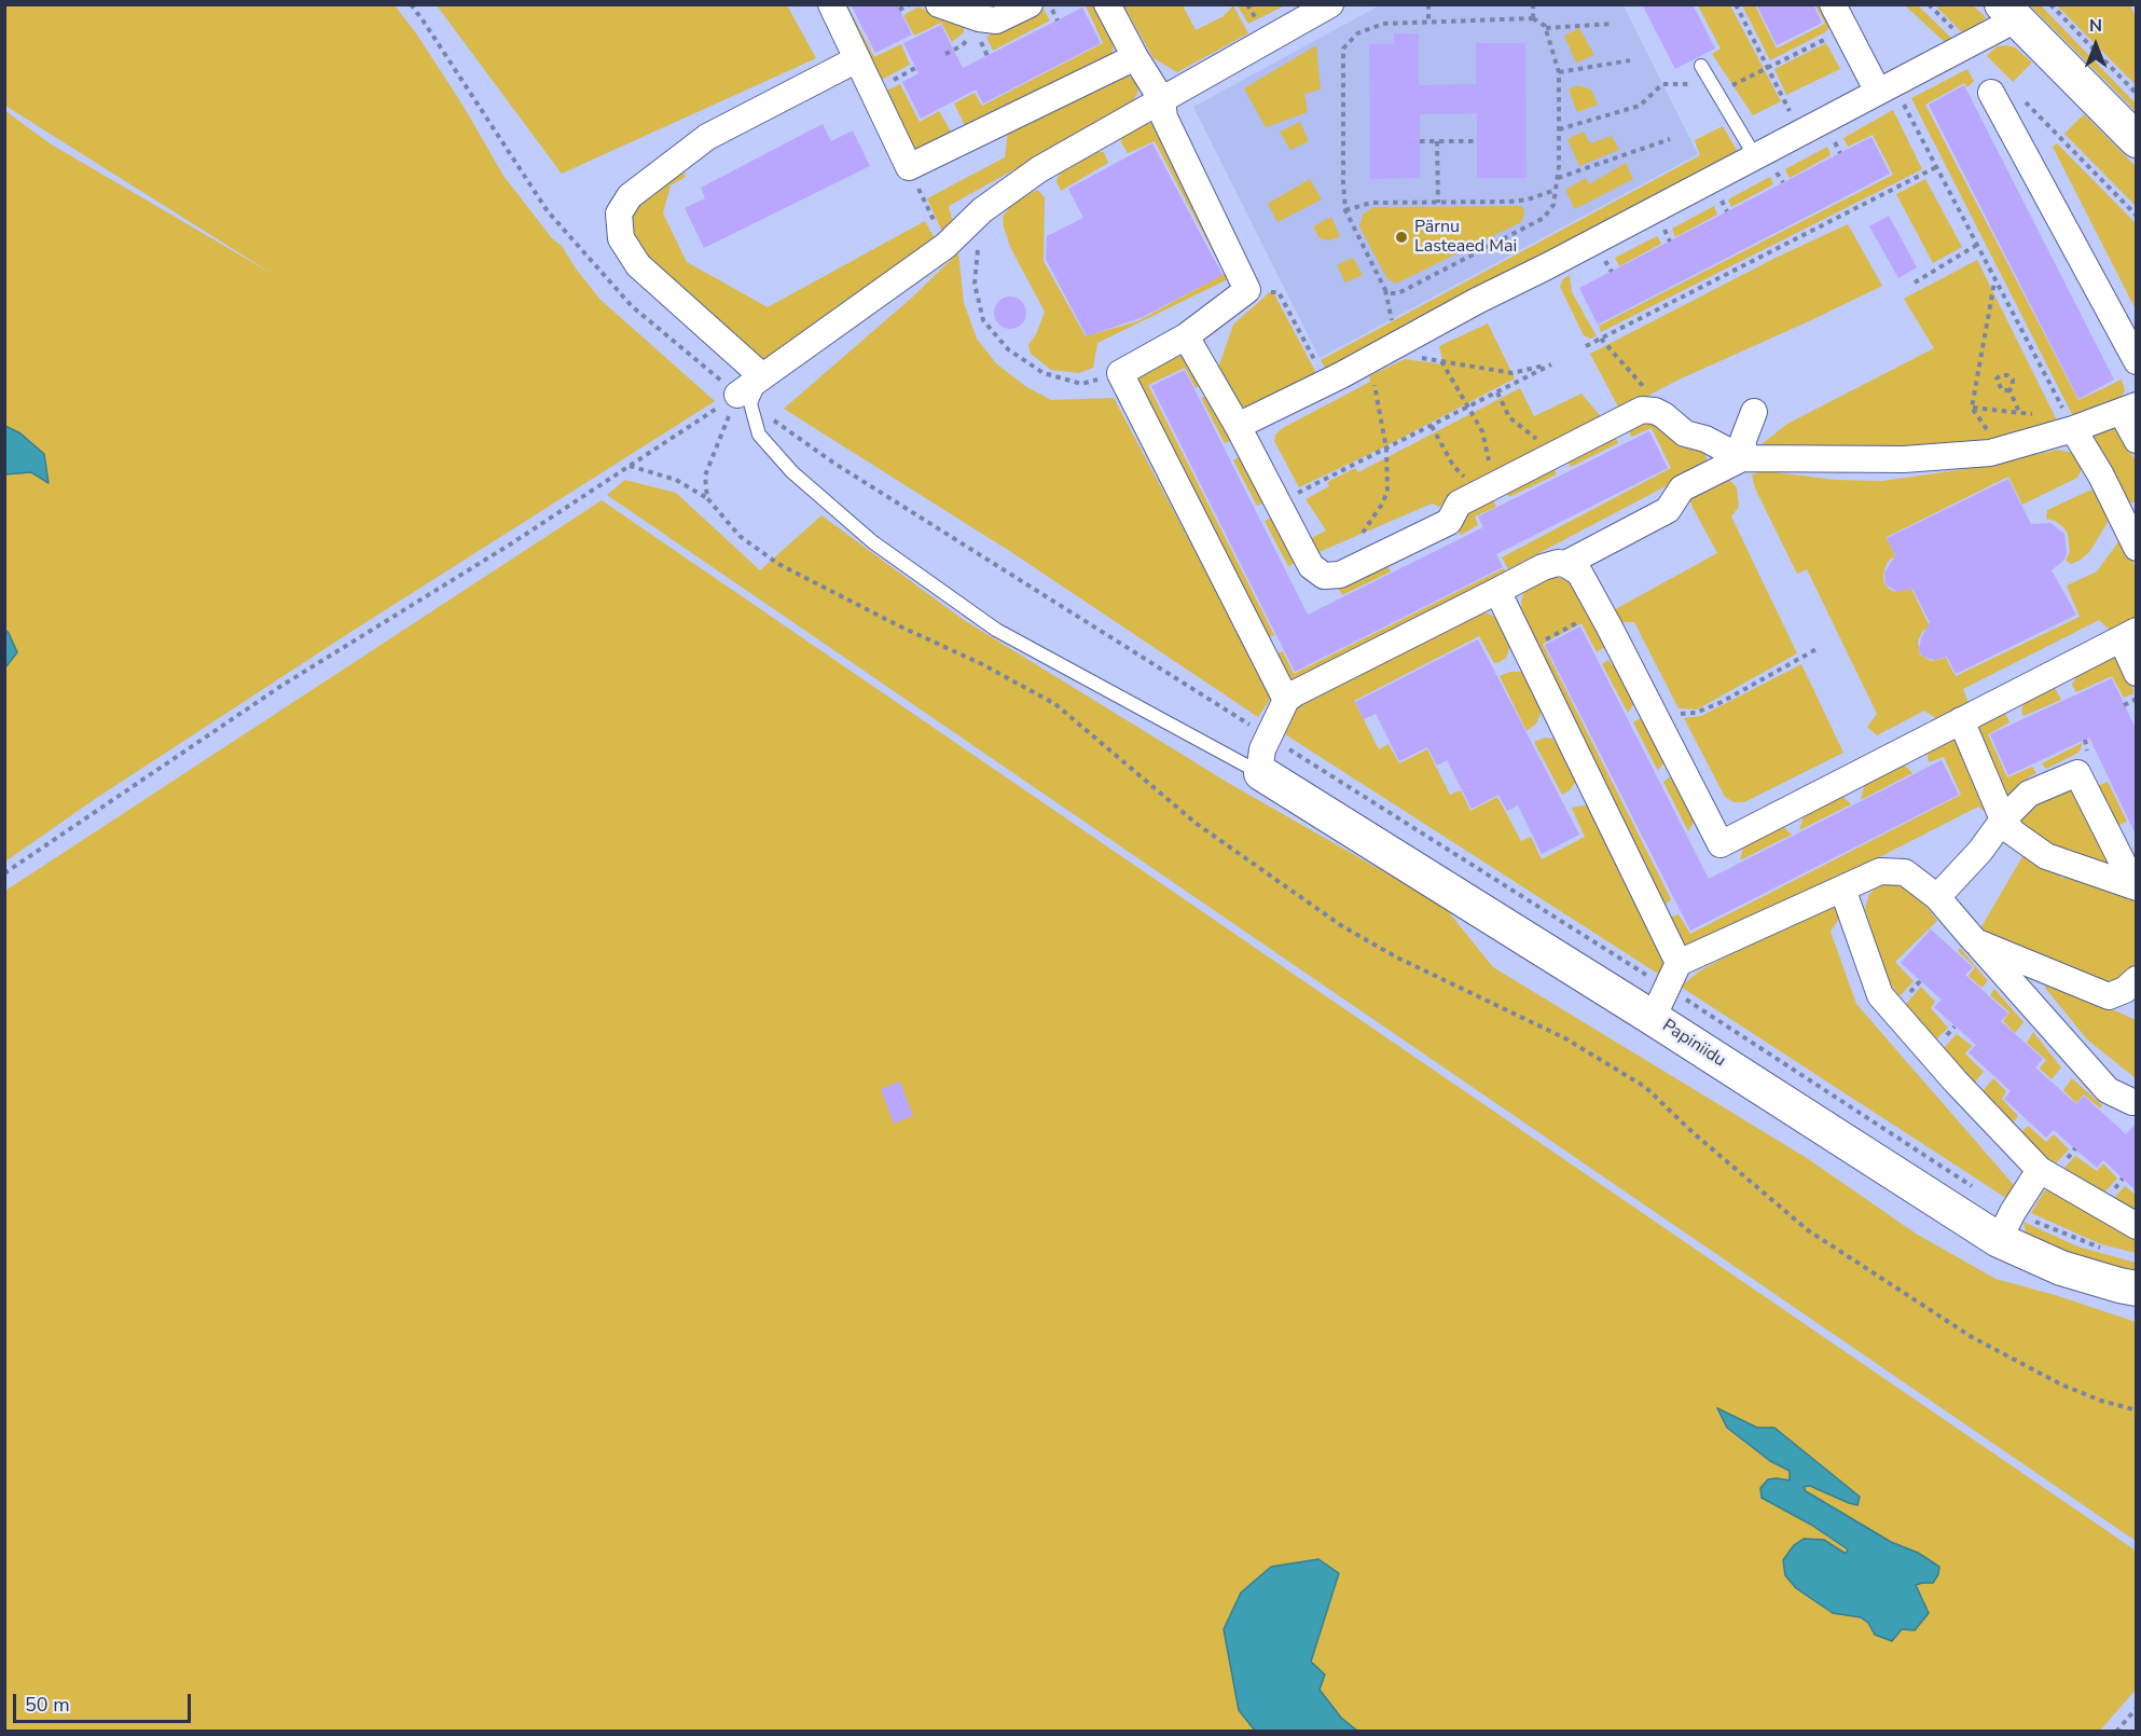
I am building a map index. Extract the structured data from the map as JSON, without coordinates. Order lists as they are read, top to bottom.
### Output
{
  "streets": {
    "street": ["Papiniidu"]
  },
  "places": ["Pärnu Lasteaed Mai"],
  "scale_bar": "50 m",
  "north": "top"
}
